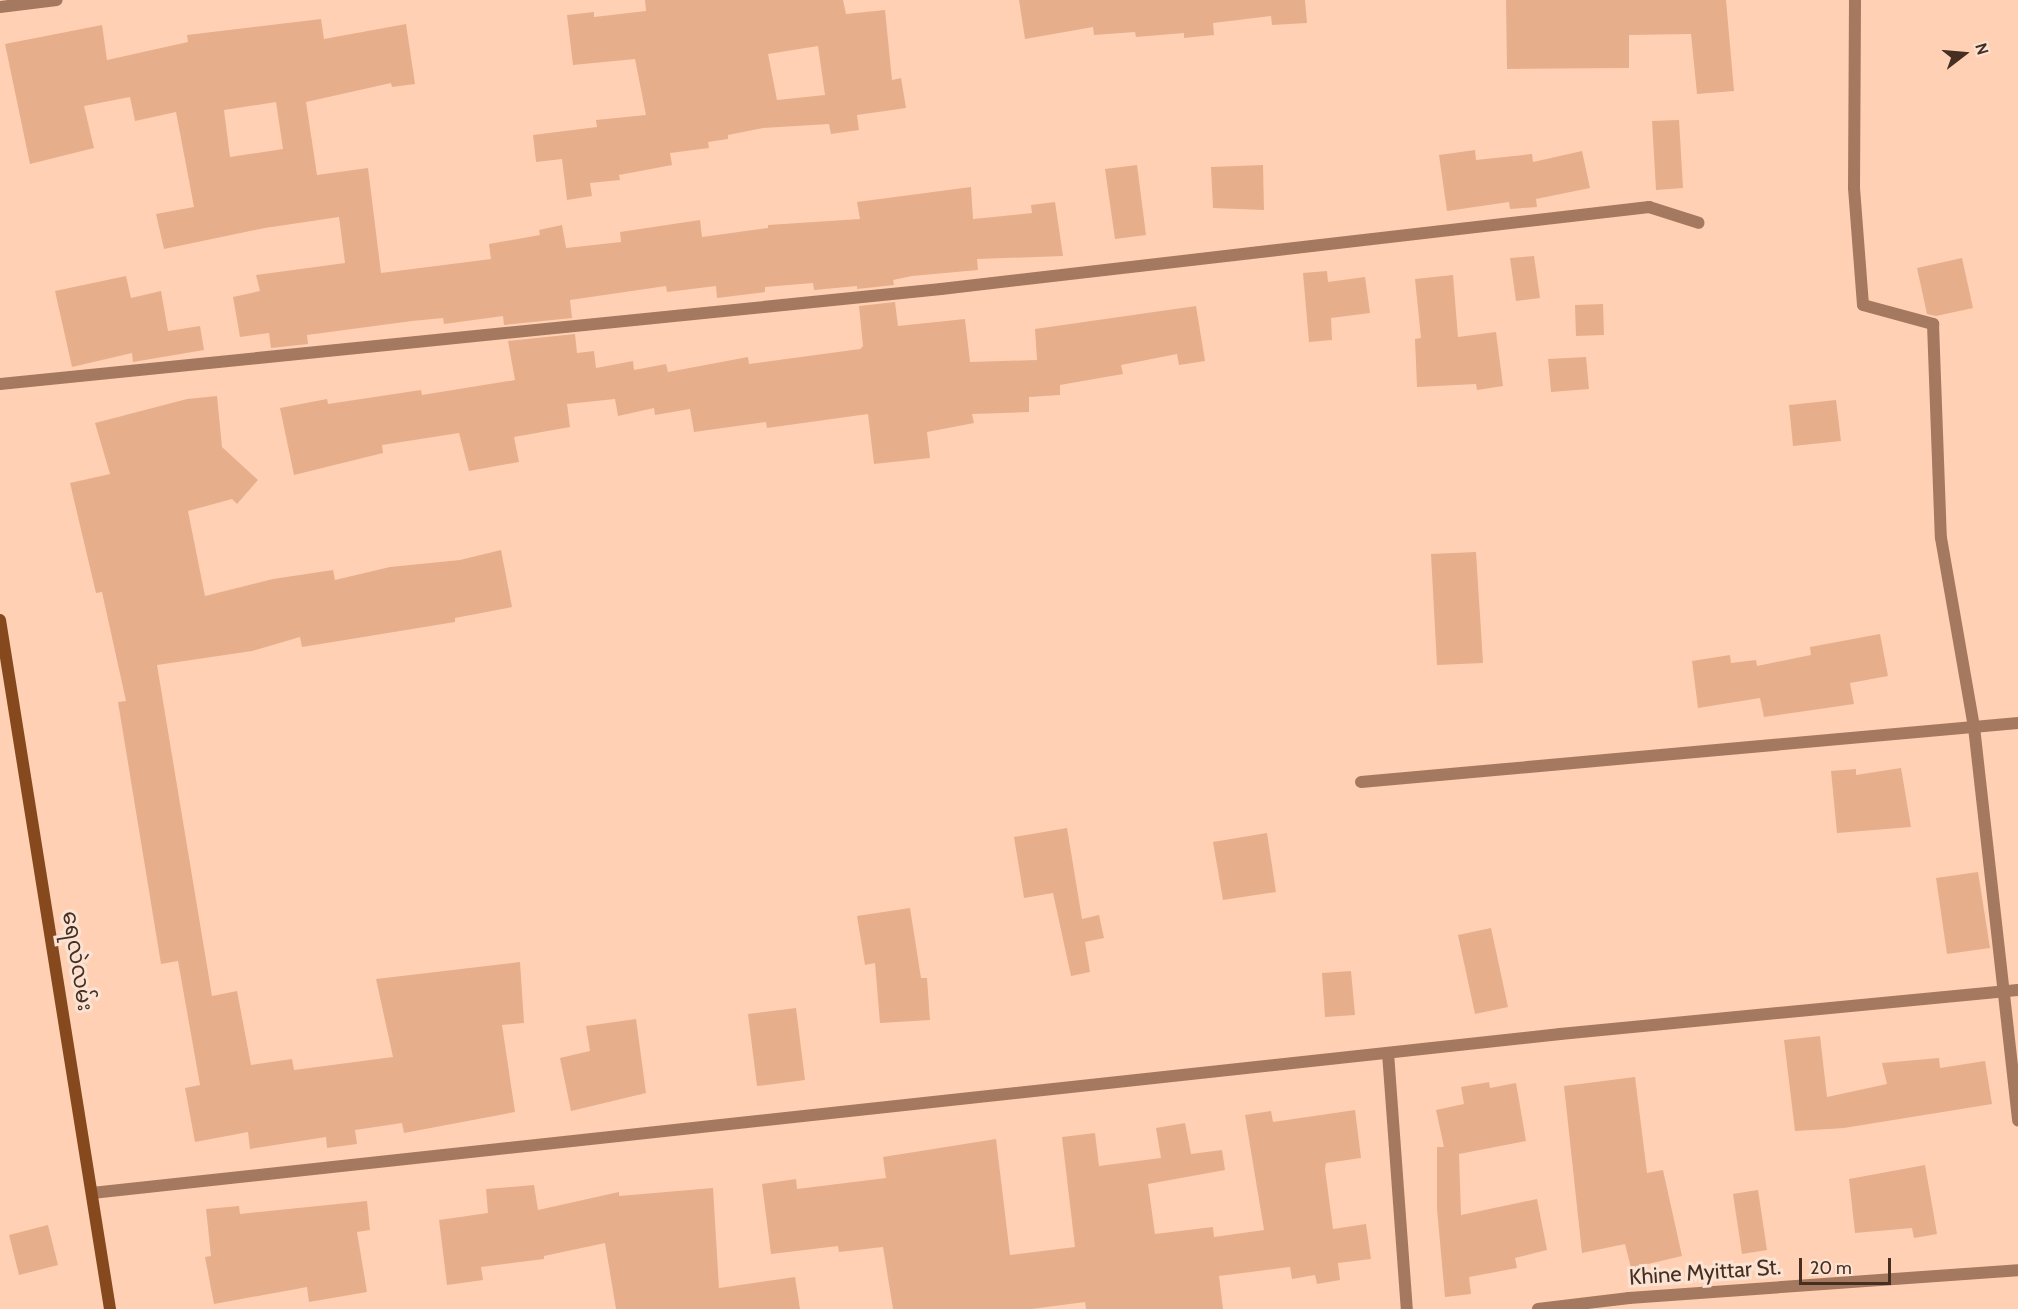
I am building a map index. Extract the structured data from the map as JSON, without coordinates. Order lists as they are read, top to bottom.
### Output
{
  "streets": {
    "main road": ["ရေလဲလမ်း"],
    "street": ["Khine Myittar St."]
  },
  "scale_bar": "20 m",
  "north": "right"
}
